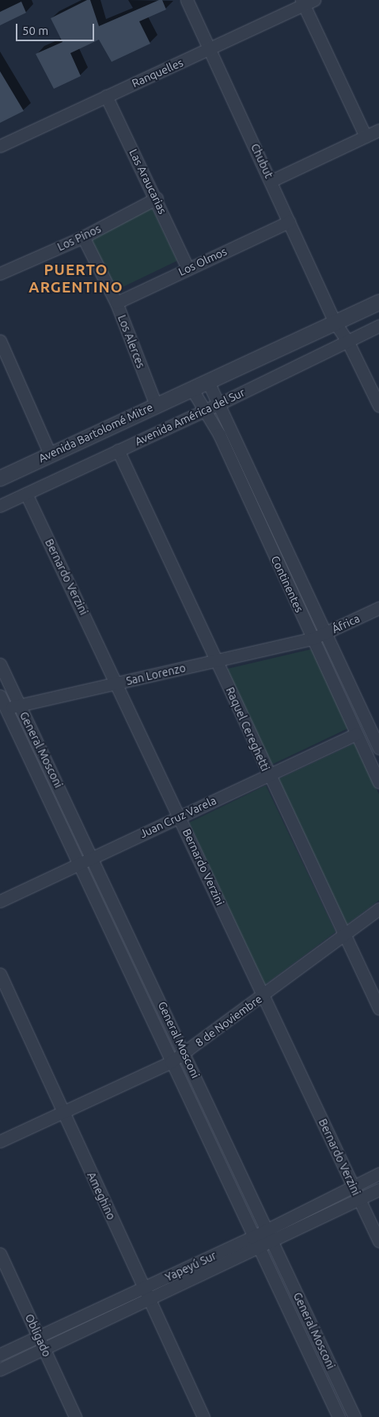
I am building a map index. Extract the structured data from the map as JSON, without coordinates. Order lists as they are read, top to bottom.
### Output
{
  "streets": {
    "street": [
      "Ranquelles",
      "Chubut",
      "Las Araucarias",
      "Los Pinos",
      "Los Olmos",
      "Los Alerces",
      "Avenida América del Sur",
      "Avenida Bartolomé Mitre",
      "Bernardo Verzini",
      "Continentes",
      "África",
      "San Lorenzo",
      "Raquel Cereghetti",
      "General Mosconi",
      "Juan Cruz Varela",
      "8 de Noviembre",
      "Ameghino",
      "Yapeyú Sur",
      "Obligado"
    ]
  },
  "crossings": [
    ["Ranquelles", "Chubut"],
    ["Ranquelles", "Las Araucarias"],
    ["Chubut", "Los Olmos"],
    ["Chubut", "Avenida América del Sur"],
    ["Las Araucarias", "Los Pinos"],
    ["Las Araucarias", "Los Olmos"],
    ["Los Pinos", "Los Alerces"],
    ["Los Olmos", "Los Alerces"],
    ["Los Alerces", "Avenida Bartolomé Mitre"],
    ["Avenida América del Sur", "Bernardo Verzini"],
    ["Avenida América del Sur", "Continentes"],
    ["Avenida América del Sur", "Raquel Cereghetti"],
    ["Avenida Bartolomé Mitre", "Continentes"],
    ["Bernardo Verzini", "San Lorenzo"],
    ["Bernardo Verzini", "Juan Cruz Varela"],
    ["Bernardo Verzini", "8 de Noviembre"],
    ["Bernardo Verzini", "Yapeyú Sur"],
    ["Continentes", "África"],
    ["Continentes", "San Lorenzo"],
    ["Continentes", "Juan Cruz Varela"],
    ["África", "San Lorenzo"],
    ["San Lorenzo", "Raquel Cereghetti"],
    ["San Lorenzo", "General Mosconi"],
    ["Raquel Cereghetti", "Juan Cruz Varela"],
    ["Raquel Cereghetti", "8 de Noviembre"],
    ["General Mosconi", "Juan Cruz Varela"],
    ["General Mosconi", "8 de Noviembre"],
    ["General Mosconi", "Yapeyú Sur"],
    ["8 de Noviembre", "Ameghino"],
    ["Ameghino", "Yapeyú Sur"],
    ["Yapeyú Sur", "Obligado"]
  ],
  "districts": ["PUERTO ARGENTINO"],
  "scale_bar": "50 m"
}
